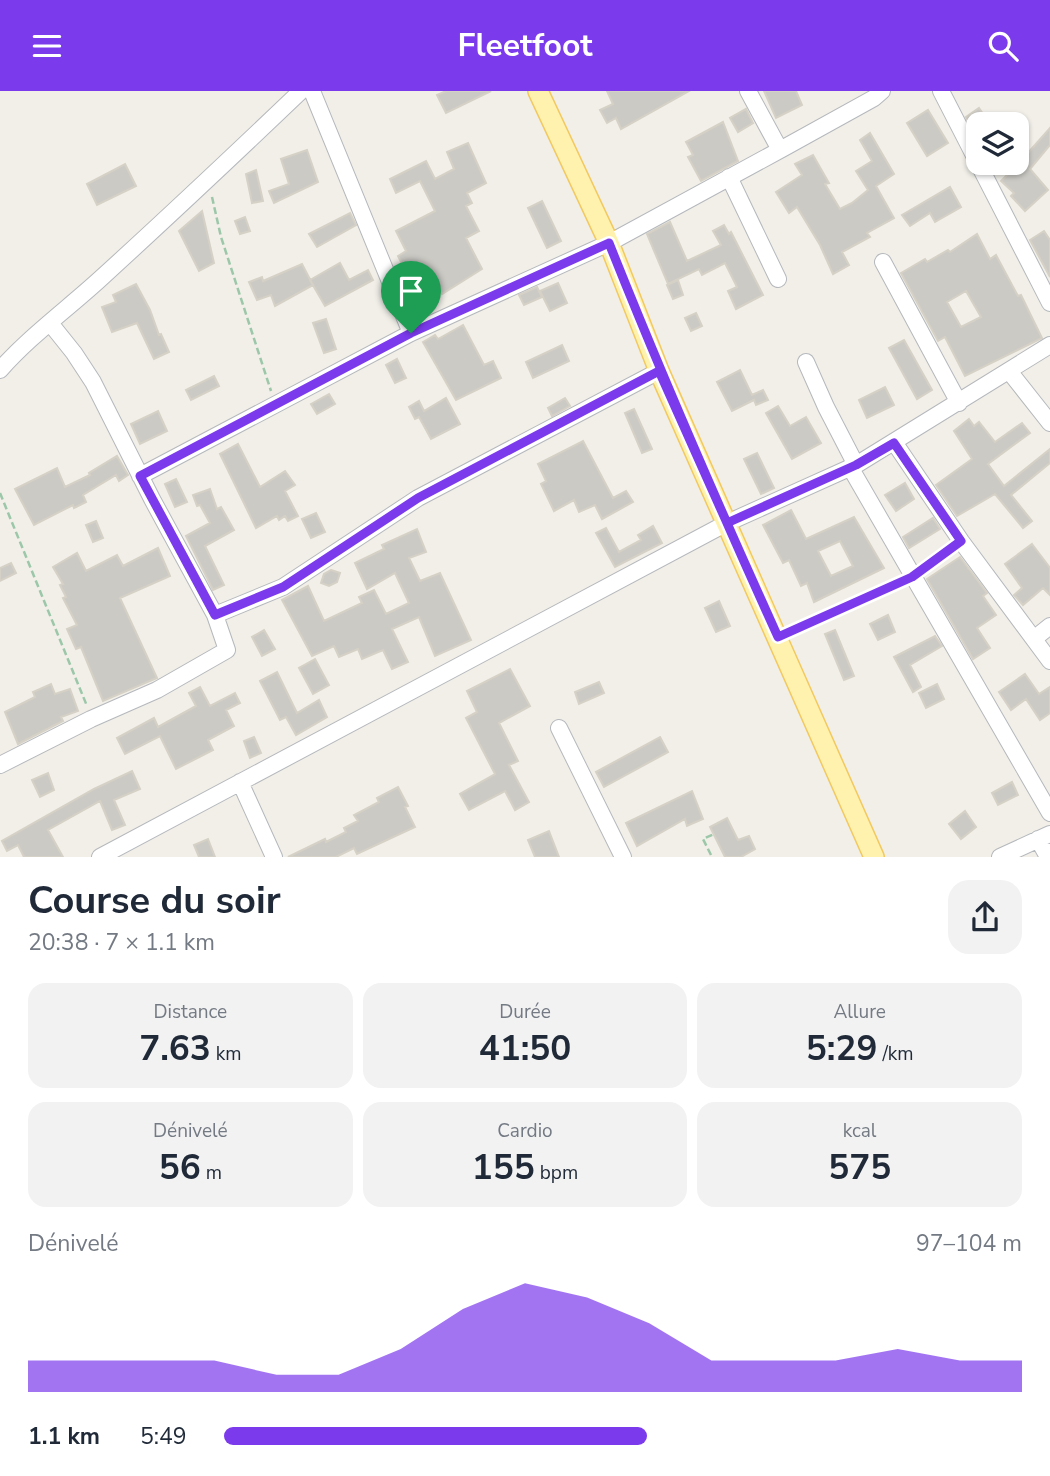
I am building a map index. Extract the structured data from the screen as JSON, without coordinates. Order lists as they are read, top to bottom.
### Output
{
  "page": {
    "header": "Fleetfoot",
    "heading": ["Course du soir", "20:38 · 7 × 1.1 km"],
    "stats": [
      ["Distance", "7.63 km"],
      ["Durée", "41:50"],
      ["Allure", "5:29 /km"],
      ["Dénivelé", "56 m"],
      ["Cardio", "155 bpm"],
      ["kcal", "575"]
    ],
    "chart": ["Dénivelé", "97–104 m"],
    "list": [
      {
        "name": "1.1 km",
        "note": "5:49"
      }
    ]
  }
}
